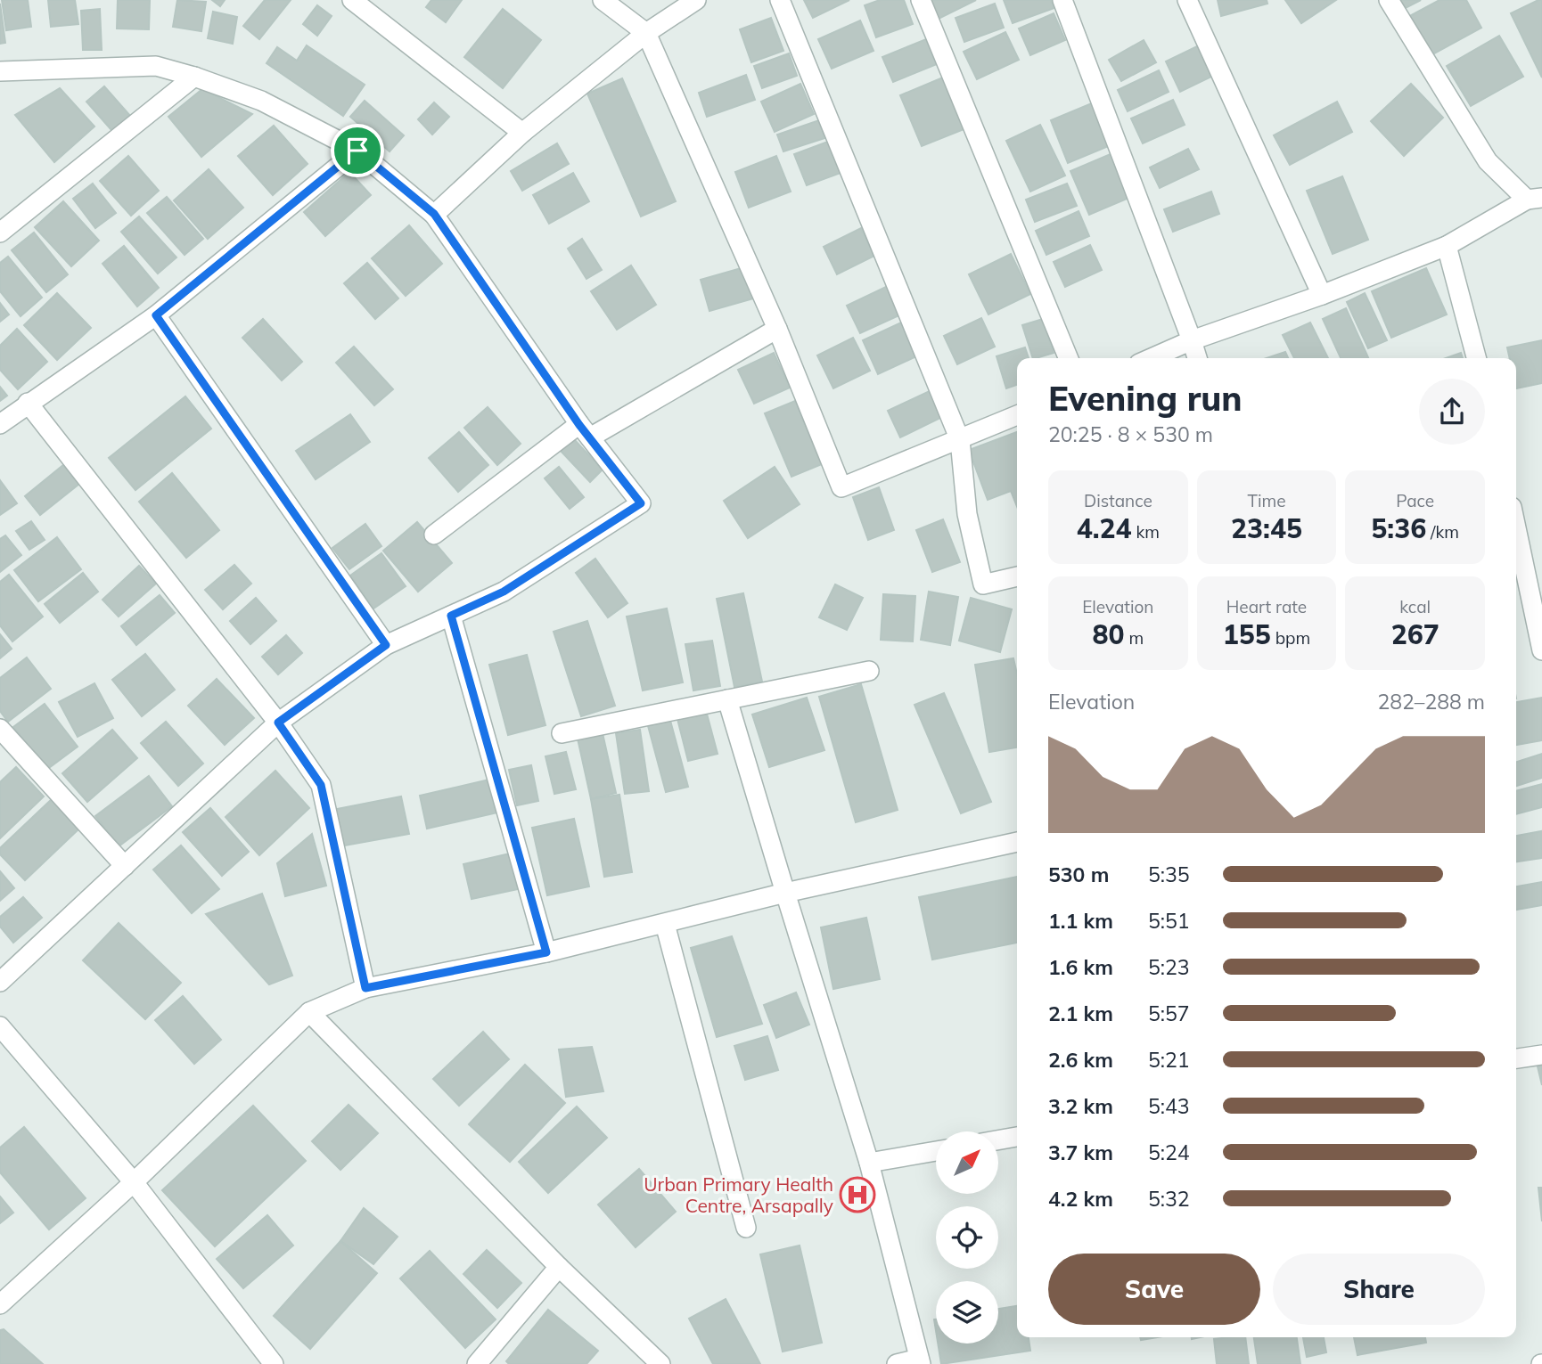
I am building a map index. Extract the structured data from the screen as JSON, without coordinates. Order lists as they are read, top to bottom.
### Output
{
  "places": {
    "hospital": ["Urban Primary Health Centre, Arsapally"]
  },
  "north": "top right",
  "page": {
    "heading": ["Evening run", "20:25 · 8 × 530 m"],
    "stats": [
      ["Distance", "4.24 km"],
      ["Time", "23:45"],
      ["Pace", "5:36 /km"],
      ["Elevation", "80 m"],
      ["Heart rate", "155 bpm"],
      ["kcal", "267"]
    ],
    "chart": ["Elevation", "282–288 m"],
    "list": [
      {
        "name": "530 m",
        "note": "5:35"
      },
      {
        "name": "1.1 km",
        "note": "5:51"
      },
      {
        "name": "1.6 km",
        "note": "5:23"
      },
      {
        "name": "2.1 km",
        "note": "5:57"
      },
      {
        "name": "2.6 km",
        "note": "5:21"
      },
      {
        "name": "3.2 km",
        "note": "5:43"
      },
      {
        "name": "3.7 km",
        "note": "5:24"
      },
      {
        "name": "4.2 km",
        "note": "5:32"
      }
    ],
    "buttons": ["Save", "Share"]
  }
}
